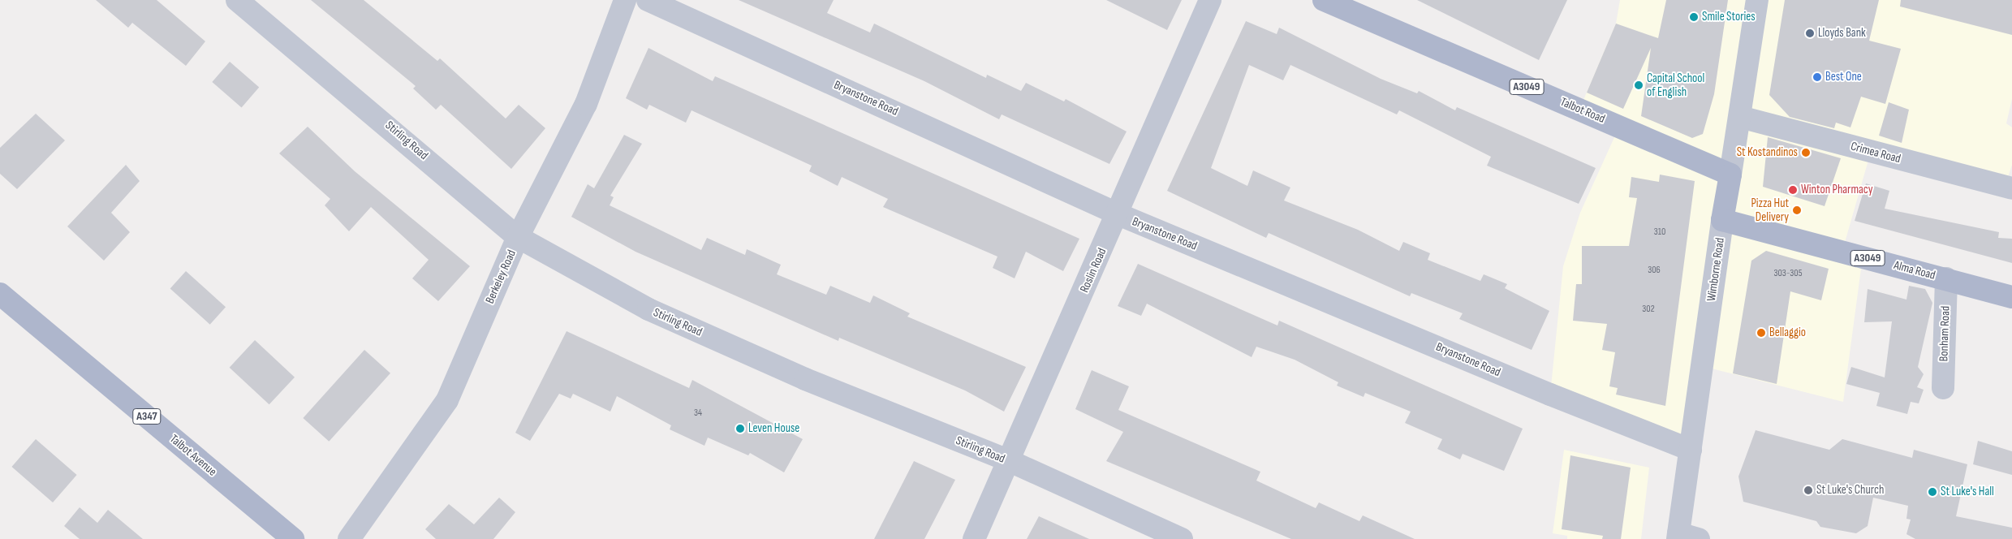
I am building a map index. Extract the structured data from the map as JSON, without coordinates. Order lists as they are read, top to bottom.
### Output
{
  "streets": {
    "main road": [
      "A3049",
      "Talbot Road",
      "Wimborne Road",
      "Alma Road",
      "A347",
      "Talbot Avenue"
    ],
    "street": [
      "Bryanstone Road",
      "Stirling Road",
      "Crimea Road",
      "Roslin Road",
      "Berkeley Road",
      "Bonham Road"
    ]
  },
  "crossings": [
    ["Bryanstone Road", "Wimborne Road"],
    ["Bryanstone Road", "Roslin Road"],
    ["Talbot Road", "Wimborne Road"],
    ["Stirling Road", "Roslin Road"],
    ["Stirling Road", "Berkeley Road"],
    ["Crimea Road", "Wimborne Road"],
    ["Wimborne Road", "Alma Road"],
    ["Alma Road", "Bonham Road"]
  ],
  "places": [
    "Smile Stories",
    "Lloyds Bank",
    "Best One",
    "Capital School of English",
    "St Kostandinos",
    "Winton Pharmacy",
    "Pizza Hut Delivery",
    "Bellaggio",
    "Leven House",
    "St Luke's Church",
    "St Luke's Hall"
  ],
  "house_numbers": [
    "310",
    "306",
    "303-305",
    "302",
    "34"
  ]
}
